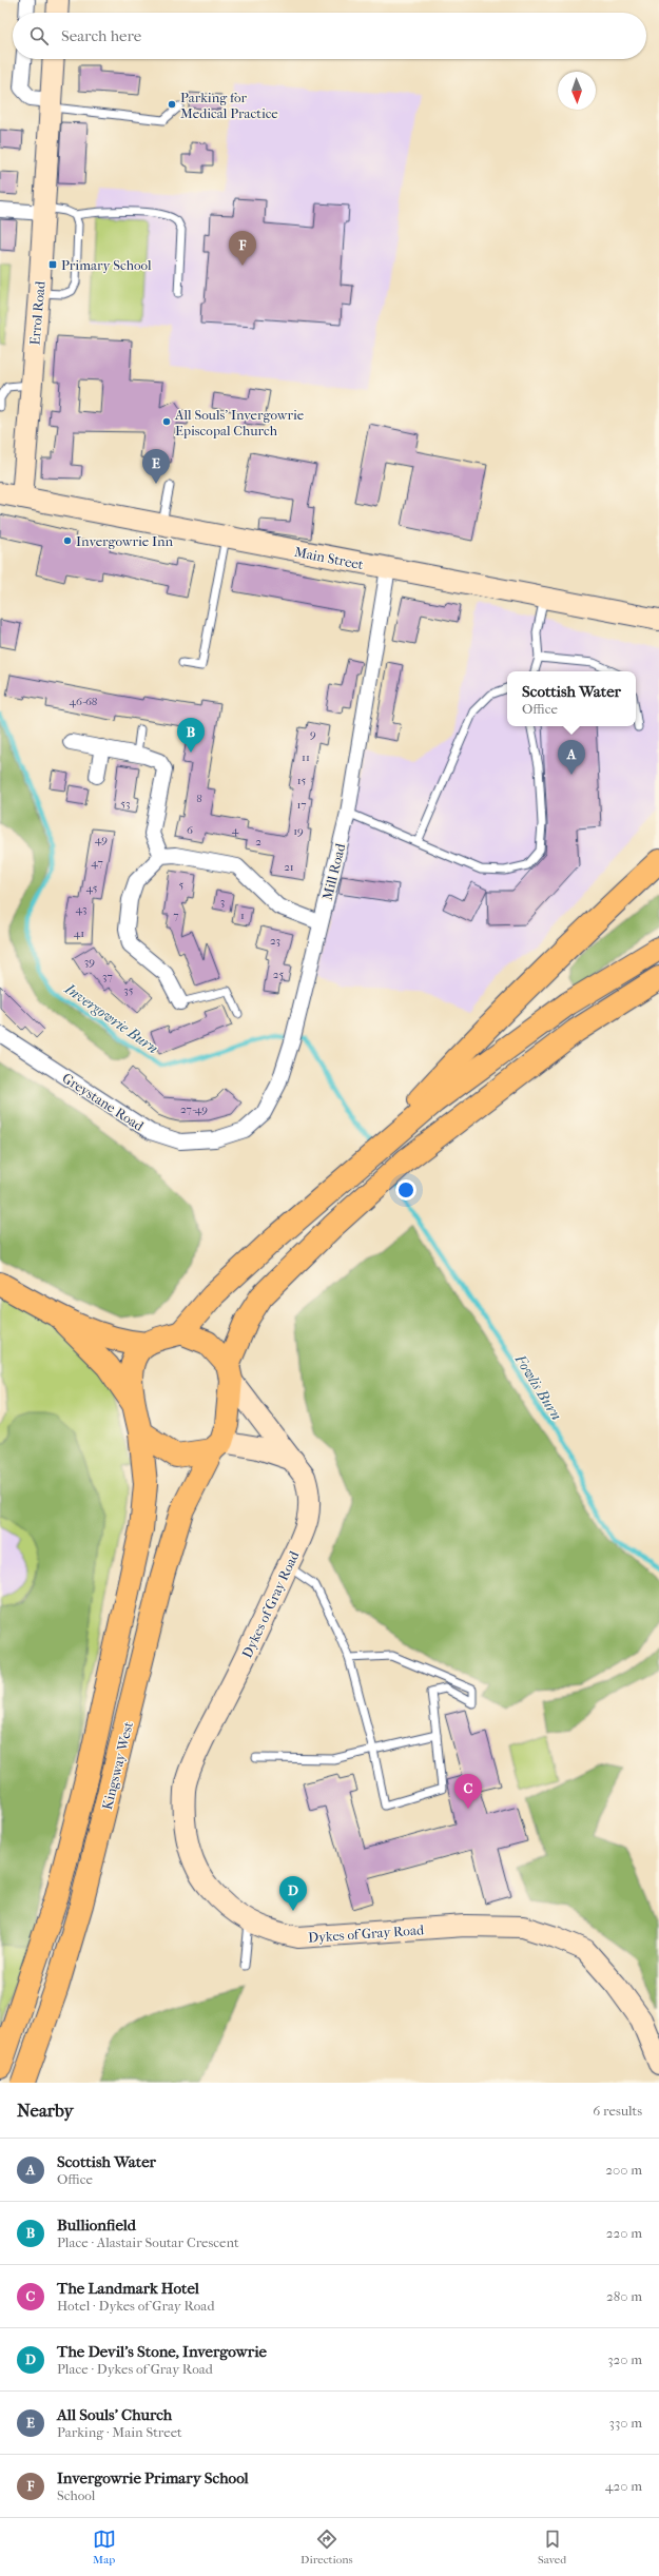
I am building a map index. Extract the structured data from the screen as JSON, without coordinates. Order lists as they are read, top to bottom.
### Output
{
  "streets": {
    "main road": ["Kingsway West"],
    "street": [
      "Errol Road",
      "Main Street",
      "Mill Road",
      "Greystane Road",
      "Dykes of Gray Road"
    ]
  },
  "crossings": [
    ["Errol Road", "Main Street"],
    ["Main Street", "Mill Road"],
    ["Mill Road", "Greystane Road"],
    ["Dykes of Gray Road", "Kingsway West"]
  ],
  "water": ["Invergowrie Burn", "Fowlis Burn"],
  "places": {
    "other": ["Parking for Medical Practice", "All Souls' Invergowrie Episcopal Church", "Invergowrie Inn"],
    "transit": ["Primary School"]
  },
  "house_numbers": [
    "46-68",
    "9",
    "11",
    "15",
    "8",
    "53",
    "17",
    "6",
    "4",
    "19",
    "49",
    "2",
    "47",
    "21",
    "5",
    "45",
    "3",
    "43",
    "7",
    "1",
    "41",
    "23",
    "39",
    "25",
    "37",
    "35",
    "27-49"
  ],
  "north": "bottom",
  "page": {
    "search": "Search here",
    "pins": [
      "F",
      "E",
      "B",
      "A",
      "C",
      "D"
    ],
    "popup": ["Scottish Water", "Office"],
    "heading": ["Nearby", "6 results"],
    "list": [
      {
        "mark": "A",
        "name": "Scottish Water",
        "note": "Office",
        "value": "200 m"
      },
      {
        "mark": "B",
        "name": "Bullionfield",
        "note": "Place · Alastair Soutar Crescent",
        "value": "220 m"
      },
      {
        "mark": "C",
        "name": "The Landmark Hotel",
        "note": "Hotel · Dykes of Gray Road",
        "value": "280 m"
      },
      {
        "mark": "D",
        "name": "The Devil's Stone, Invergowrie",
        "note": "Place · Dykes of Gray Road",
        "value": "320 m"
      },
      {
        "mark": "E",
        "name": "All Souls' Church",
        "note": "Parking · Main Street",
        "value": "330 m"
      },
      {
        "mark": "F",
        "name": "Invergowrie Primary School",
        "note": "School",
        "value": "420 m"
      }
    ],
    "nav": ["Map", "Directions", "Saved"]
  }
}
